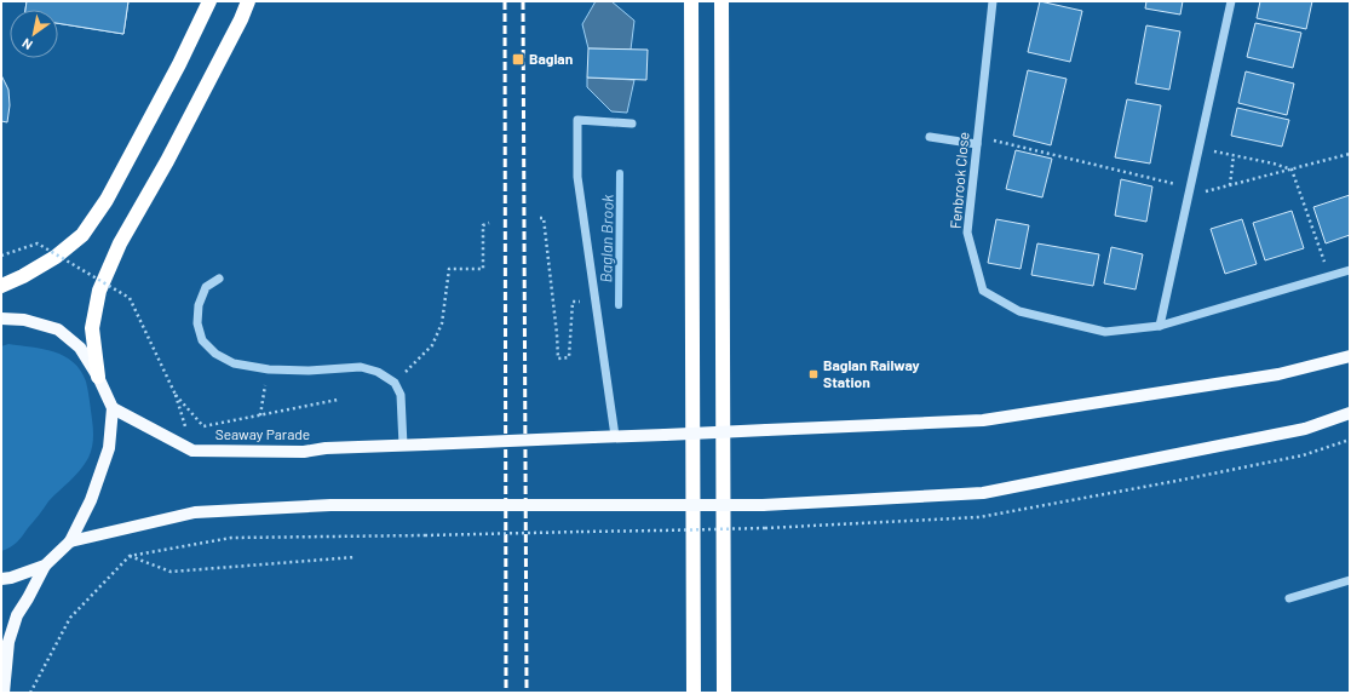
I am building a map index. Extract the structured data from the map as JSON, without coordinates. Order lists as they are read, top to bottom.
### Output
{
  "streets": {
    "main road": ["Seaway Parade"],
    "street": ["Fenbrook Close"]
  },
  "water": ["Baglan Brook"],
  "places": {
    "transit": ["Baglan", "Baglan Railway Station"]
  },
  "north": "bottom left"
}
